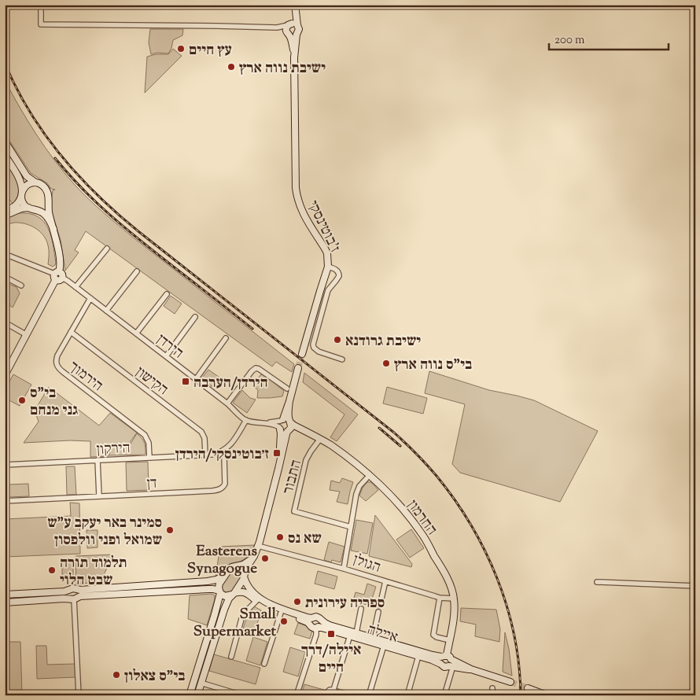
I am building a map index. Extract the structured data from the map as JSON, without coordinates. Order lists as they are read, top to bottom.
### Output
{
  "streets": {
    "street": [
      "ז'בוטינסקי",
      "הירדן",
      "הירמוך",
      "הקישון",
      "הירקון",
      "התבור",
      "דן",
      "החרמון",
      "הגולן",
      "איילה"
    ]
  },
  "crossings": [
    ["הירדן", "הירמוך"],
    ["הירמוך", "הקישון"],
    ["הירמוך", "הירקון"],
    ["הקישון", "הירקון"],
    ["הירקון", "דן"],
    ["התבור", "החרמון"],
    ["התבור", "הגולן"],
    ["החרמון", "הגולן"],
    ["החרמון", "איילה"]
  ],
  "places": {
    "other": [
      "עץ חיים",
      "ישיבת נווה ארץ",
      "ישיבת גרודנא",
      "בי\"ס נווה ארץ",
      "בי\"ס גני מנחם",
      "סמינר באר יעקב ע\"ש שמואל ופני וולפסון",
      "שא נס",
      "Easterens Synagogue",
      "תלמוד תורה שבט הלוי",
      "ספריה עירונית",
      "Small Supermarket",
      "בי\"ס צאלון"
    ],
    "transit": ["הירדן/הערבה", "ז׳בוטינסקי/הירדן", "איילה/דרך חיים"]
  },
  "scale_bar": "200 m"
}
